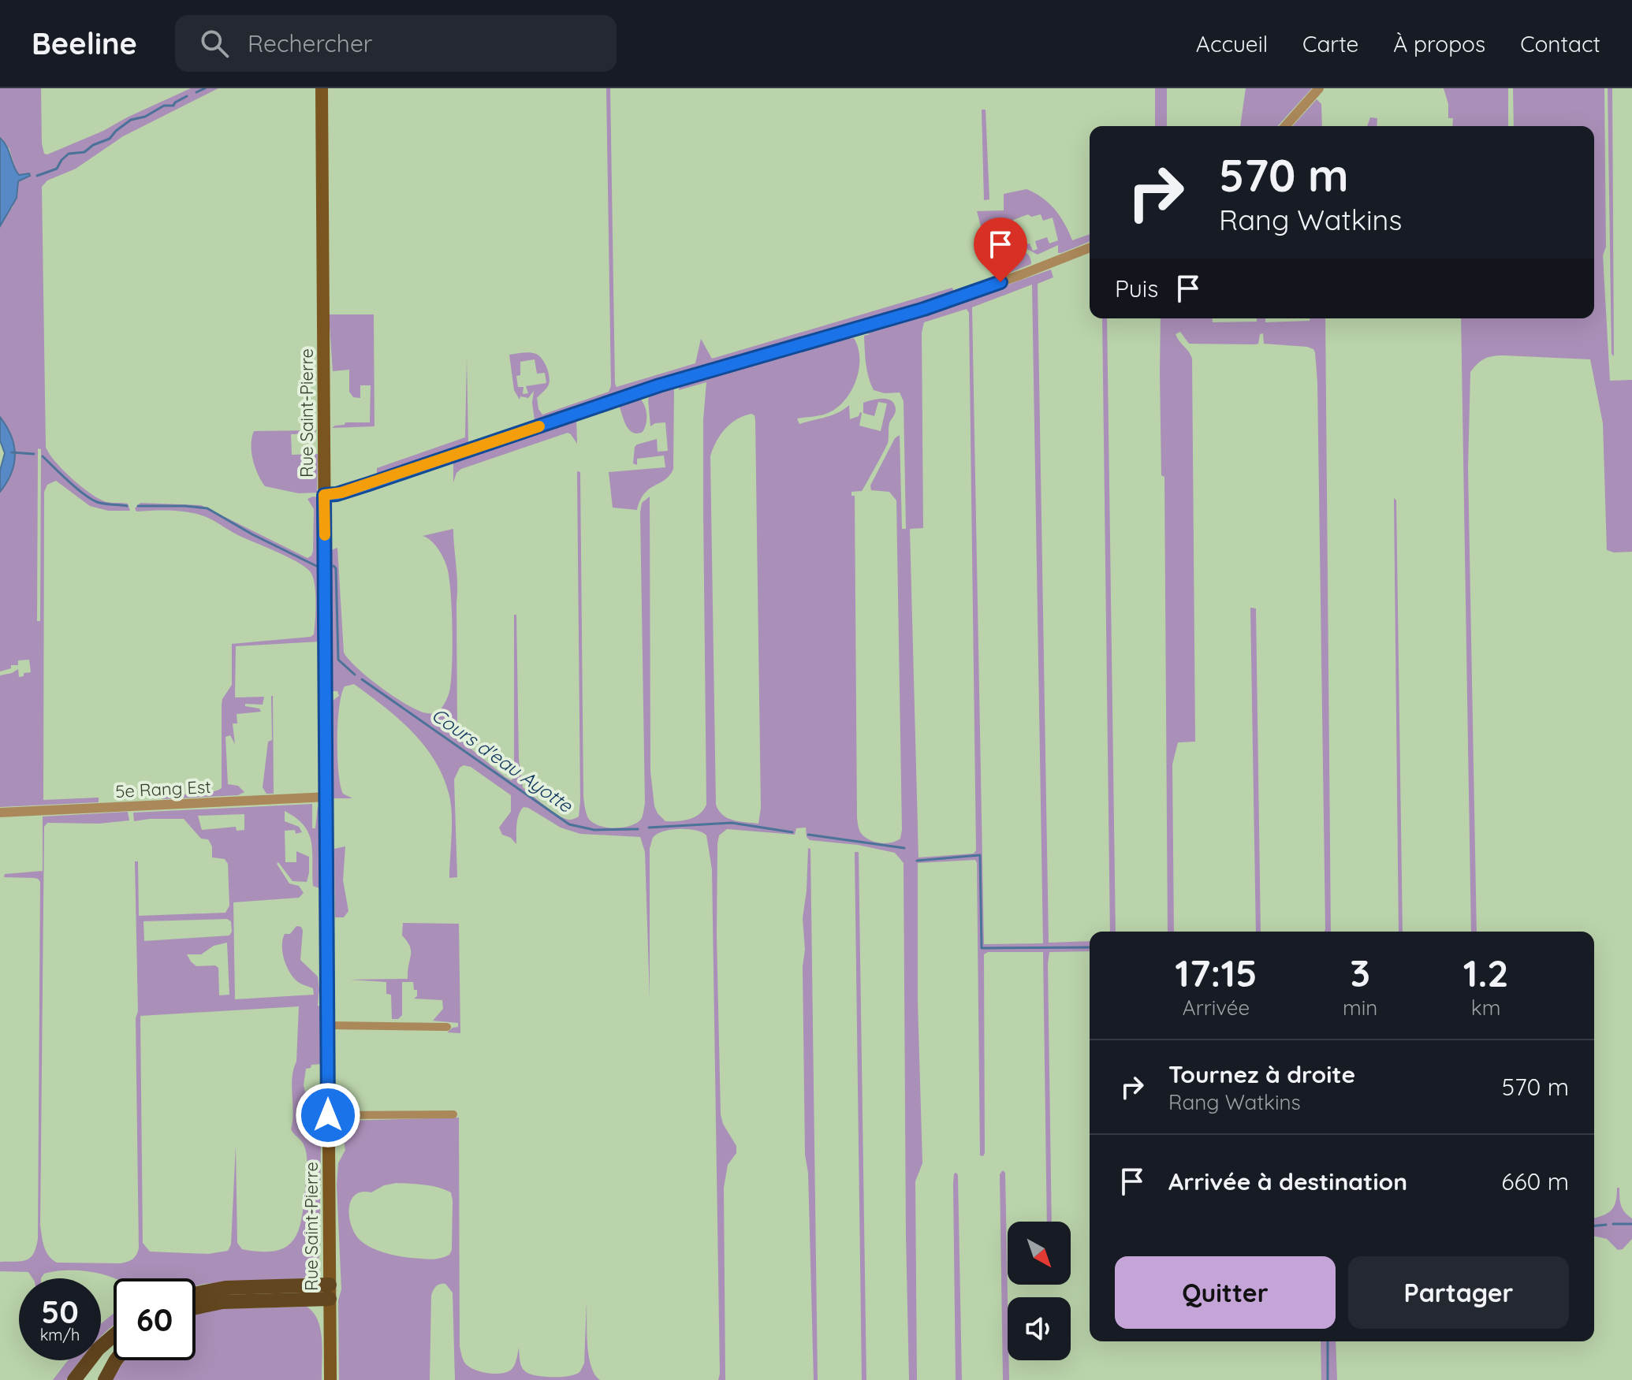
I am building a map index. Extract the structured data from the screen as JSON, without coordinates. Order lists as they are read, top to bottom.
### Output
{
  "streets": {
    "main road": ["Rue Saint-Pierre"],
    "street": ["5e Rang Est"]
  },
  "crossings": [
    ["Rue Saint-Pierre", "5e Rang Est"]
  ],
  "water": ["Cours d'eau Ayotte"],
  "north": "bottom right",
  "page": {
    "header": "Beeline",
    "search": "Rechercher",
    "nav": [
      "Accueil",
      "Carte",
      "À propos",
      "Contact"
    ],
    "turn": ["570 m", "Rang Watkins"],
    "then": "Puis",
    "eta": [
      "17:15",
      "Arrivée",
      "3",
      "min",
      "1.2",
      "km"
    ],
    "list": [
      {
        "name": "Tournez à droite",
        "note": "Rang Watkins",
        "value": "570 m"
      },
      {
        "name": "Arrivée à destination",
        "value": "660 m"
      }
    ],
    "buttons": ["Quitter", "Partager"],
    "speed": "50 km/h",
    "limit": "60"
  }
}
